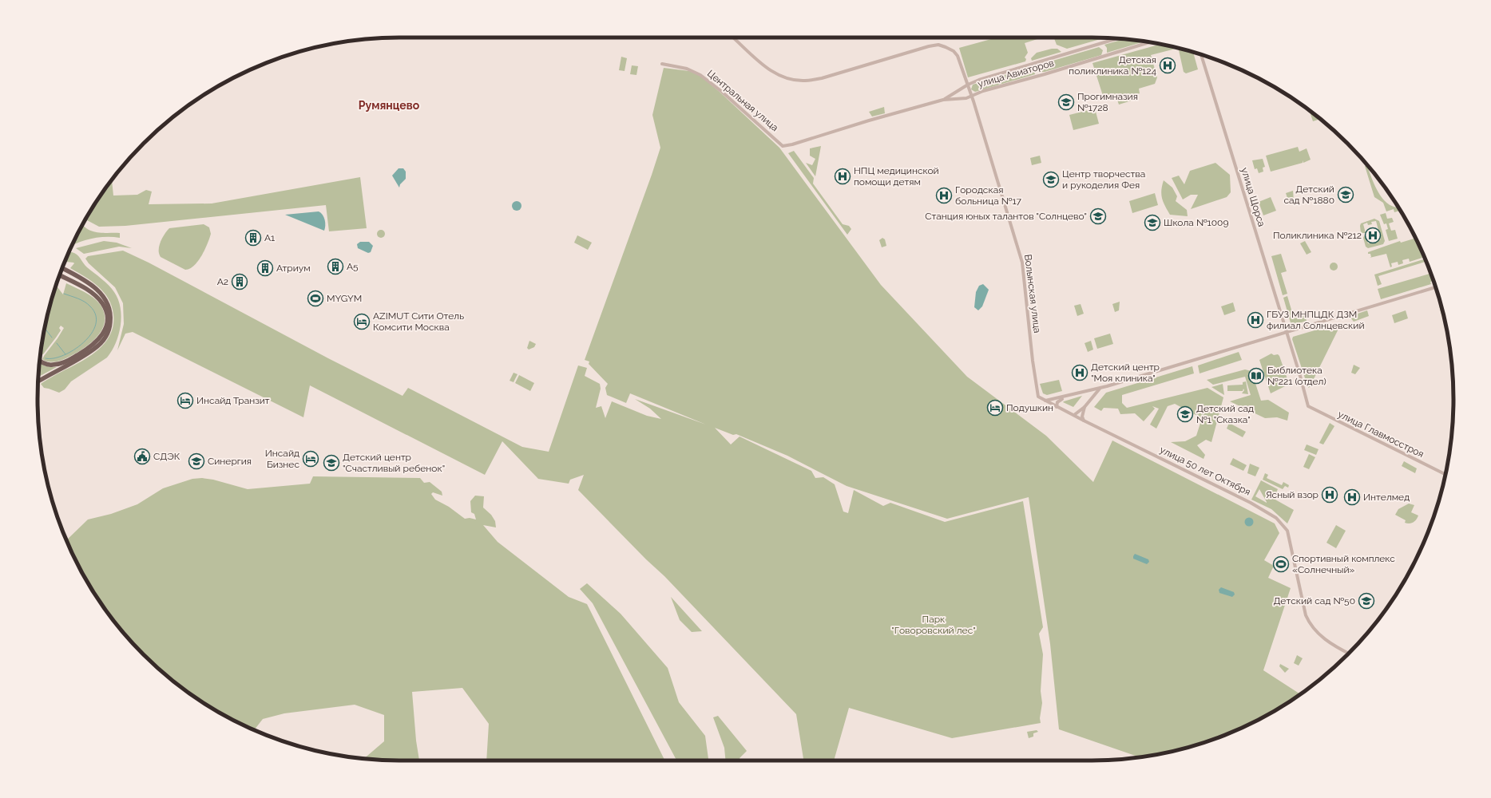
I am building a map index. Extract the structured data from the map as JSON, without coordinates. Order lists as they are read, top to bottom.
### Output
{
  "streets": {
    "street": [
      "улица Авиаторов",
      "Центральная улица",
      "улица Щорса",
      "Волынская улица",
      "улица Главмосстроя",
      "улица 50 лет Октября"
    ]
  },
  "crossings": [
    ["улица Авиаторов", "Центральная улица"],
    ["улица Авиаторов", "Волынская улица"],
    ["улица Щорса", "улица Главмосстроя"],
    ["Волынская улица", "улица 50 лет Октября"]
  ],
  "districts": ["Румянцево"],
  "parks": ["Парк \"Говоровский лес\""],
  "places": {
    "hospital": [
      "Детская поликлиника №124",
      "НПЦ медицинской помощи детям",
      "Городская больница №17",
      "Поликлиника №212",
      "ГБУЗ МНПЦДК ДЗМ филиал Солнцевский",
      "Детский центр \"Моя клиника\"",
      "Ясный взор",
      "Интелмед"
    ],
    "school or university": [
      "Прогимназия №1728",
      "Центр творчества и рукоделия Фея",
      "Детский сад №1880",
      "Станция юных талантов \"Солнцево\"",
      "Школа №1009",
      "Детский сад №1 \"Сказка\"",
      "Синергия",
      "Детский центр \"Счастливый ребенок\"",
      "Детский сад №50"
    ],
    "building": [
      "А1",
      "А5",
      "Атриум",
      "А2"
    ],
    "sports": ["MYGYM", "Спортивный комплекс «Солнечный»"],
    "hotel": [
      "AZIMUT Сити Отель Комсити Москва",
      "Инсайд Транзит",
      "Подушкин",
      "Инсайд Бизнес"
    ],
    "library": ["Библиотека №221 (отдел)"],
    "public building": ["СДЭК"]
  }
}
